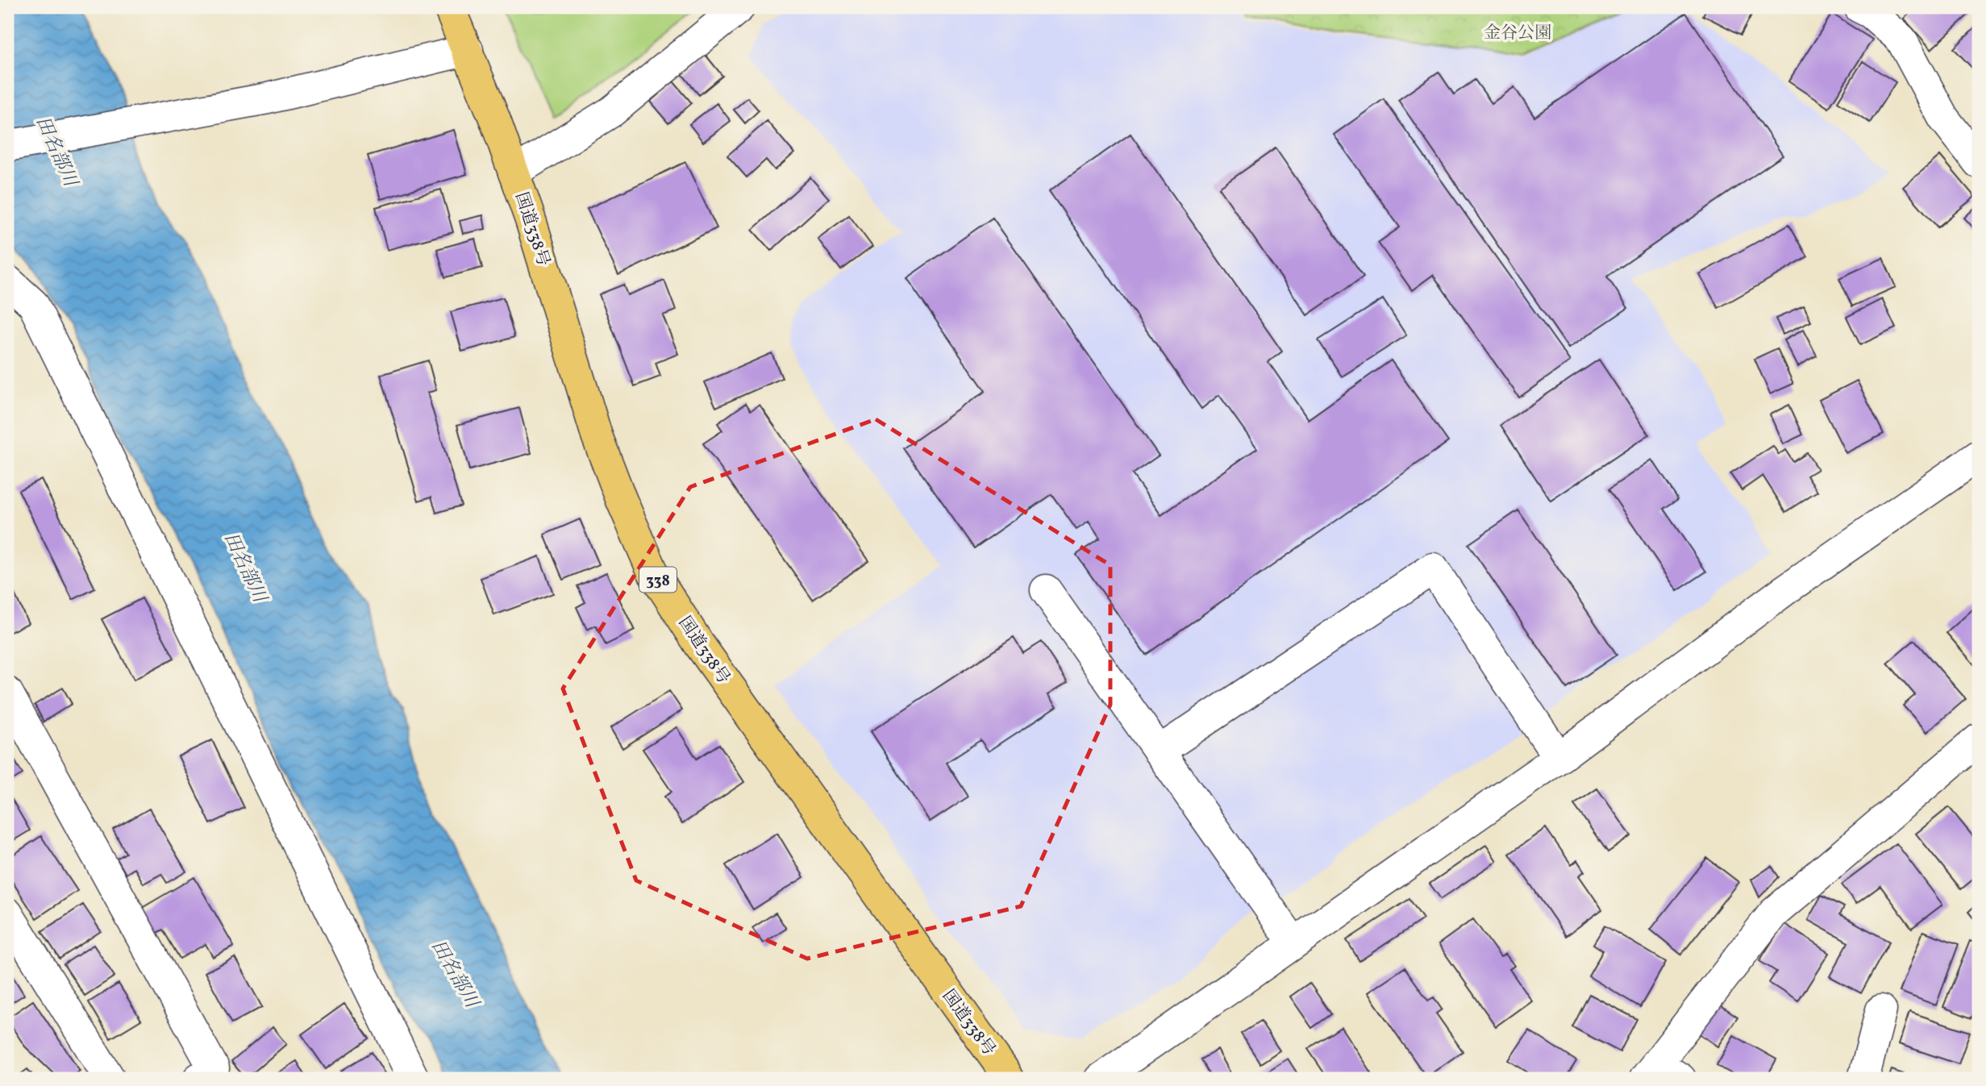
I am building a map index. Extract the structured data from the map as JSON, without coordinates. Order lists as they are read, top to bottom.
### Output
{
  "streets": {
    "highway": ["国道338号", "338"]
  },
  "water": ["田名部川"],
  "parks": ["金谷公園"]
}
